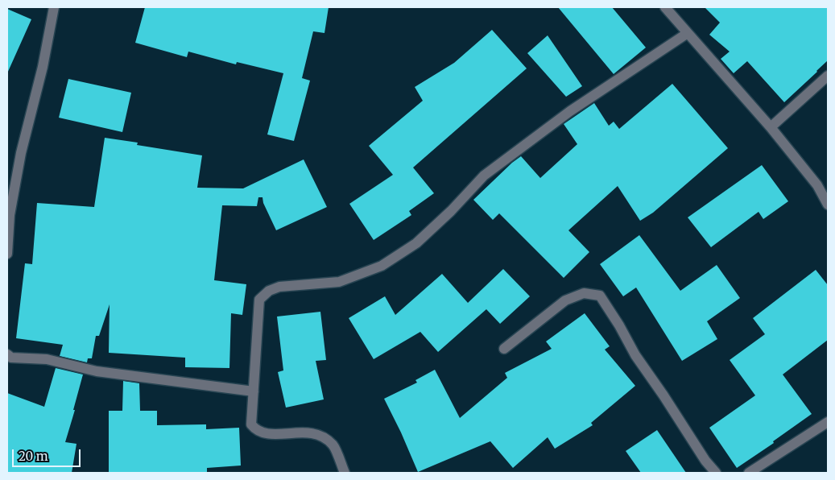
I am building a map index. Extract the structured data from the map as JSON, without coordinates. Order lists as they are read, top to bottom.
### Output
{
  "scale_bar": "20 m"
}
